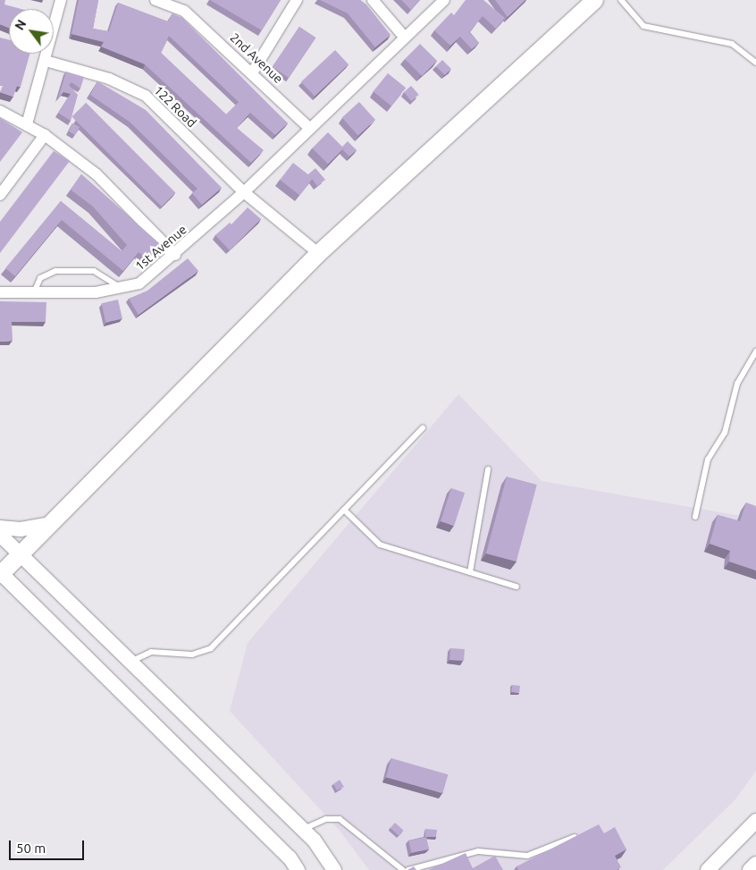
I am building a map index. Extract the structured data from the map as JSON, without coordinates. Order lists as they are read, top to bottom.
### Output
{
  "streets": {
    "street": ["2nd Avenue", "122 Road", "1st Avenue"]
  },
  "crossings": [
    ["2nd Avenue", "1st Avenue"],
    ["122 Road", "1st Avenue"]
  ],
  "scale_bar": "50 m",
  "north": "top left"
}
